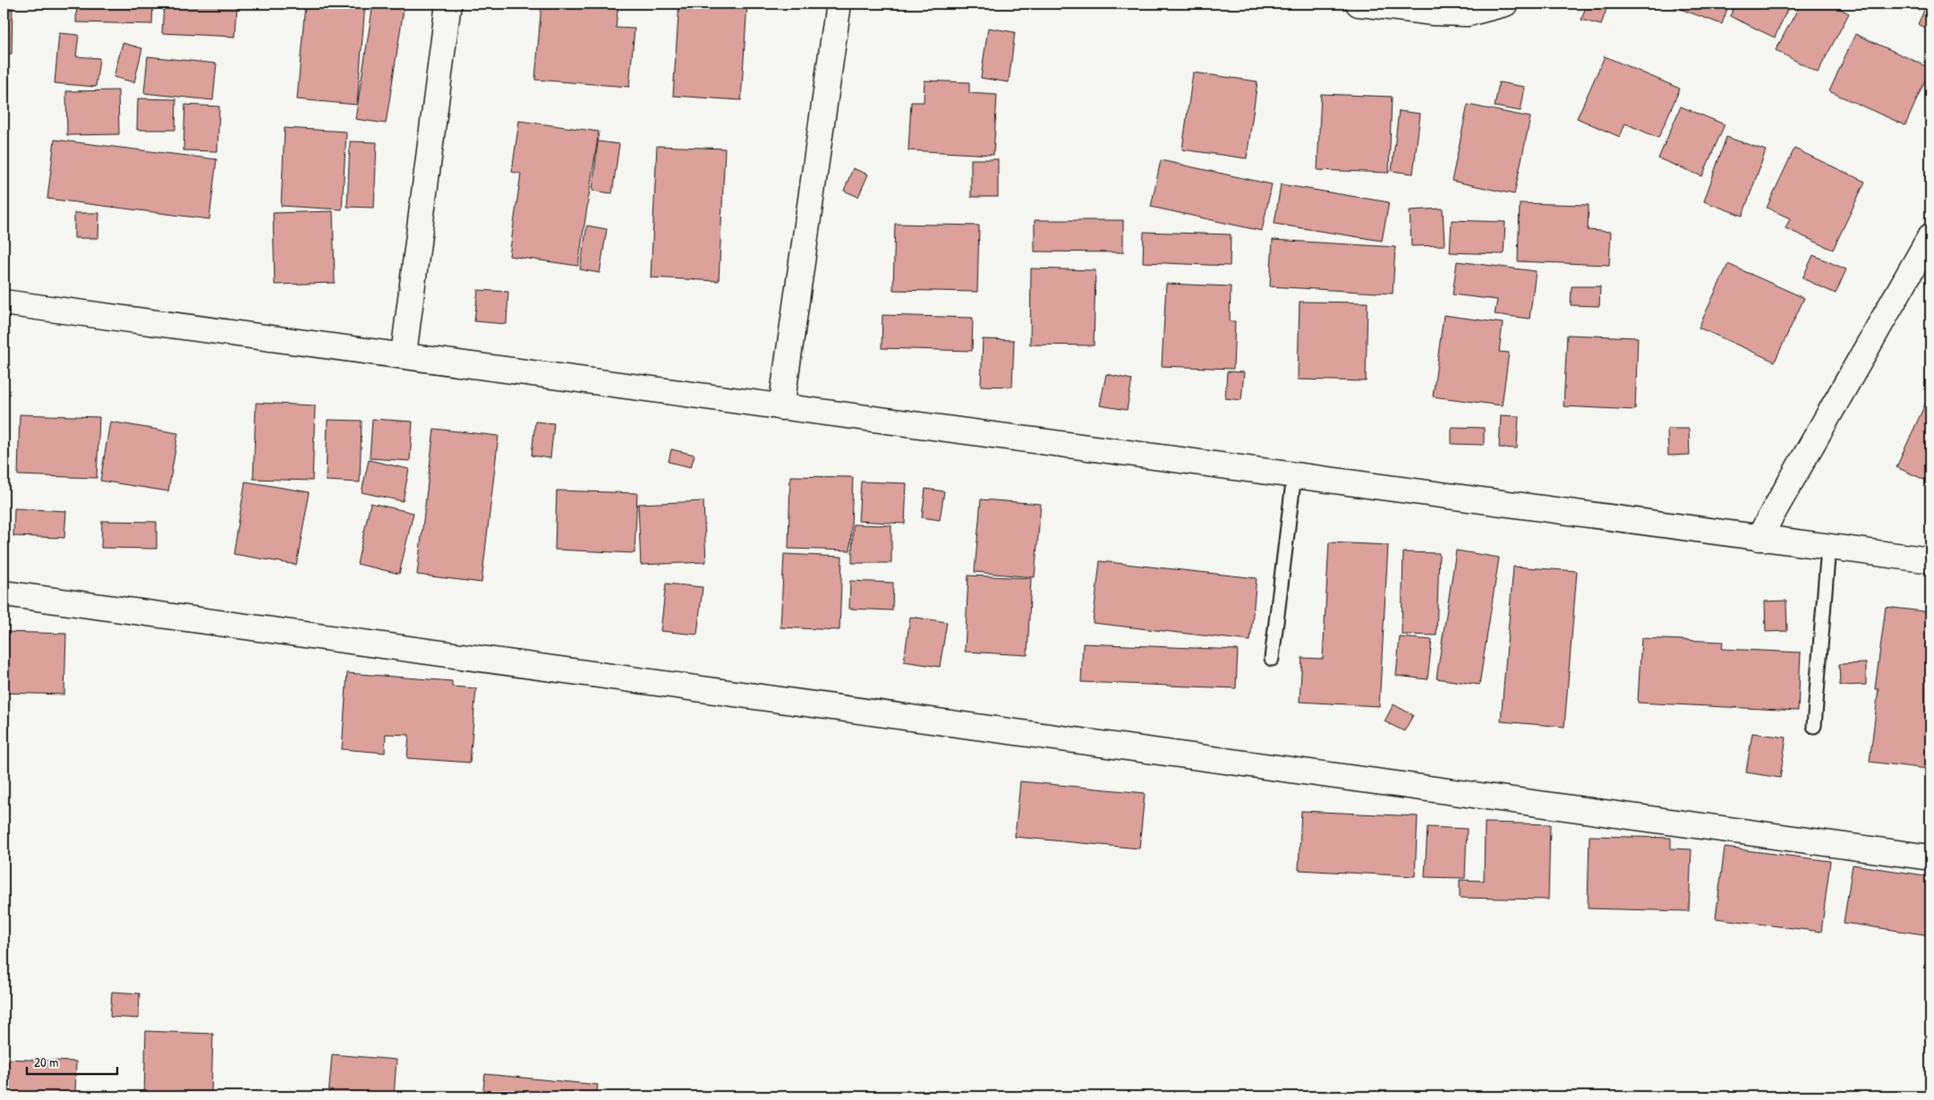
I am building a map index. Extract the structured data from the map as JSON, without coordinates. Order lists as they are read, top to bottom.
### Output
{
  "scale_bar": "20 m"
}
